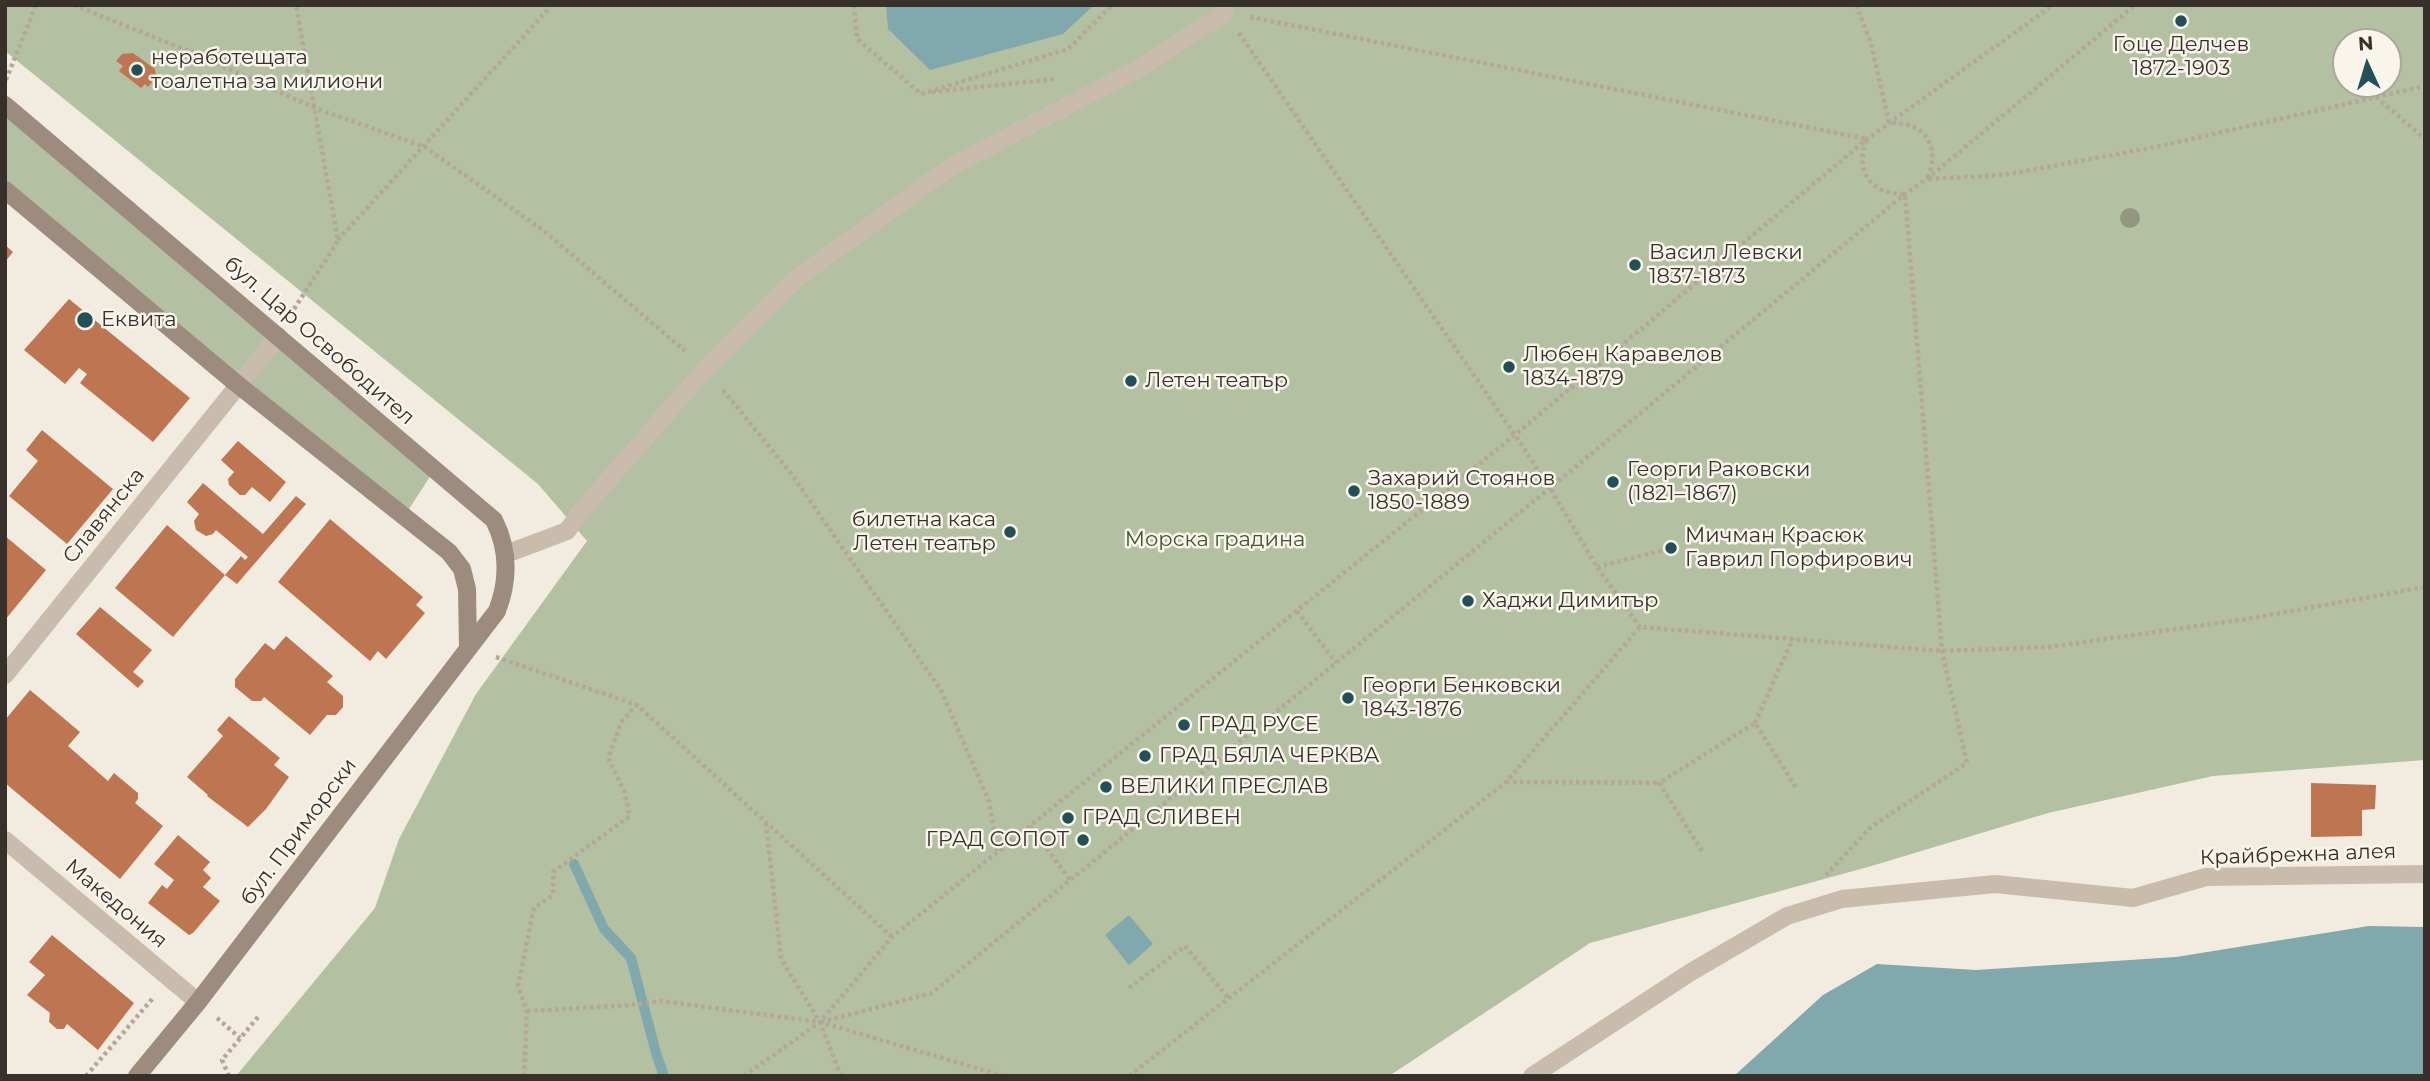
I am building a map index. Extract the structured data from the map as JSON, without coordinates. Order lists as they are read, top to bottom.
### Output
{
  "streets": {
    "main road": ["бул. Цар Освободител", "бул. Приморски"],
    "street": ["Славянска", "Крайбрежна алея", "Македония"]
  },
  "crossings": [
    ["бул. Цар Освободител", "Славянска"],
    ["бул. Цар Освободител", "бул. Приморски"],
    ["бул. Приморски", "Македония"]
  ],
  "parks": ["Морска градина"],
  "places": [
    "Гоце Делчев 1872-1903",
    "неработещата тоалетна за милиони",
    "Васил Левски 1837-1873",
    "Еквита",
    "Любен Каравелов 1834-1879",
    "Летен театър",
    "Георги Раковски (1821–1867)",
    "Захарий Стоянов 1850-1889",
    "билетна каса Летен театър",
    "Мичман Красюк Гаврил Порфирович",
    "Хаджи Димитър",
    "Георги Бенковски 1843-1876",
    "ГРАД РУСЕ",
    "ГРАД БЯЛА ЧЕРКВА",
    "ВЕЛИКИ ПРЕСЛАВ",
    "ГРАД СЛИВЕН",
    "ГРАД СОПОТ"
  ],
  "north": "top"
}
